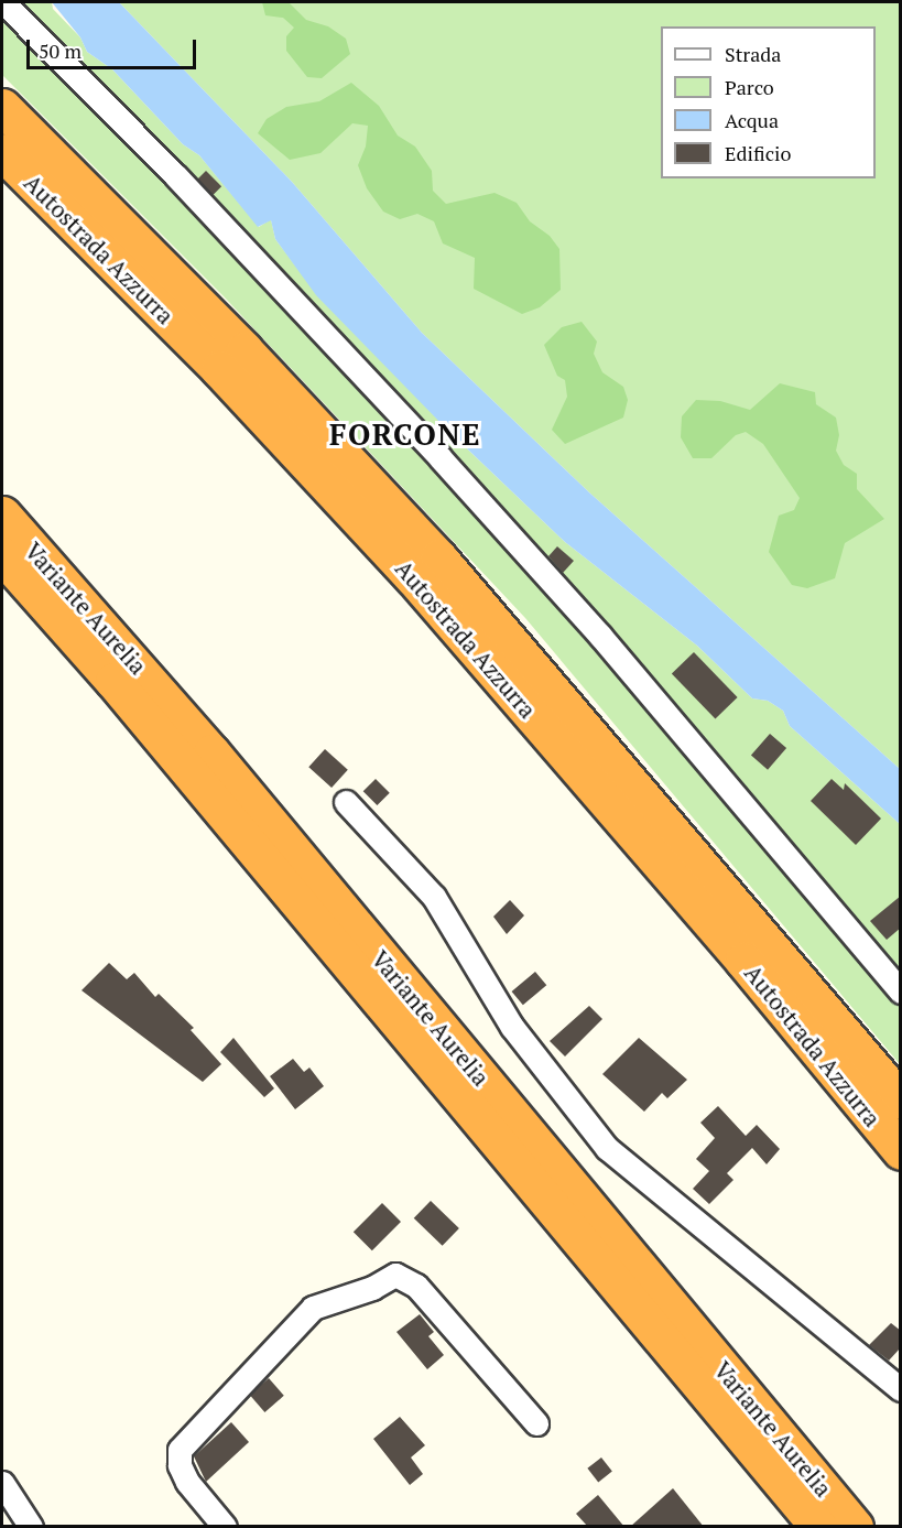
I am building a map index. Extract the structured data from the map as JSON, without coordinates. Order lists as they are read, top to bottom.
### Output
{
  "streets": {
    "highway": ["Autostrada Azzurra", "Variante Aurelia"]
  },
  "districts": ["FORCONE"],
  "legend": [
    "Strada",
    "Parco",
    "Acqua",
    "Edificio"
  ],
  "scale_bar": "50 m"
}
